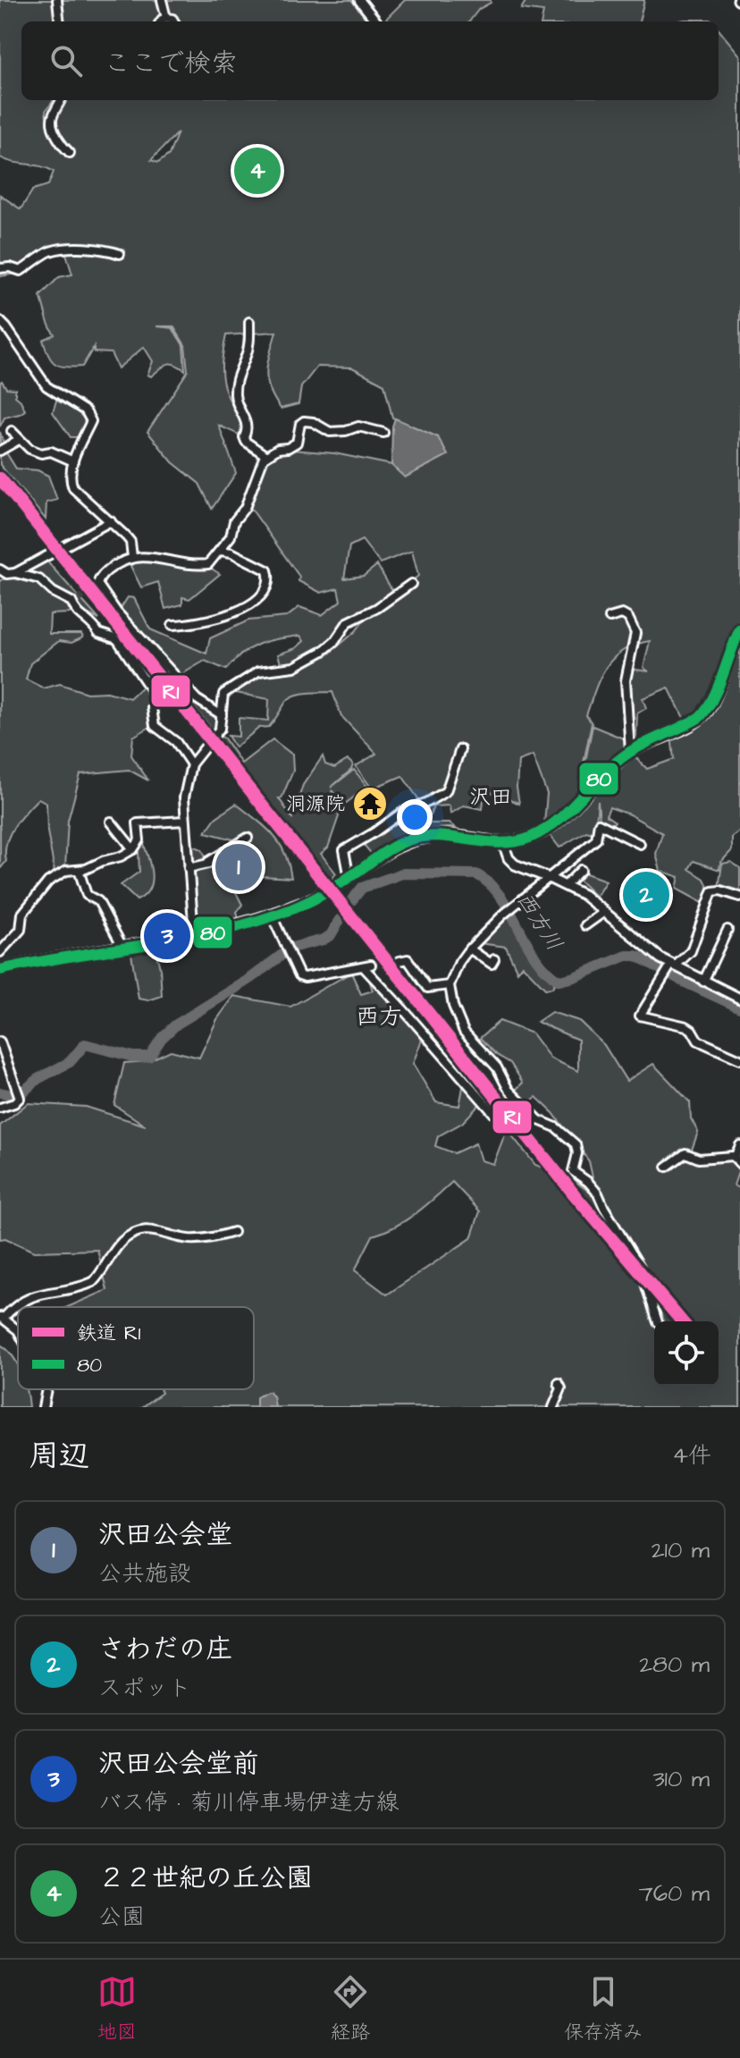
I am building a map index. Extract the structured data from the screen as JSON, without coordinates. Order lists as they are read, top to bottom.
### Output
{
  "districts": ["沢田", "西方"],
  "water": ["西方川"],
  "places": {
    "temple": ["洞源院"]
  },
  "lines": ["rail line R1", "transit line 80"],
  "legend": ["鉄道 R1", "80"],
  "page": {
    "search": "ここで検索",
    "pins": [
      "4",
      "1",
      "2",
      "3"
    ],
    "heading": ["周辺", "4件"],
    "list": [
      {
        "mark": "1",
        "name": "沢田公会堂",
        "note": "公共施設",
        "value": "210 m"
      },
      {
        "mark": "2",
        "name": "さわだの庄",
        "note": "スポット",
        "value": "280 m"
      },
      {
        "mark": "3",
        "name": "沢田公会堂前",
        "note": "バス停 · 菊川停車場伊達方線",
        "value": "310 m"
      },
      {
        "mark": "4",
        "name": "２２世紀の丘公園",
        "note": "公園",
        "value": "760 m"
      }
    ],
    "nav": ["地図", "経路", "保存済み"]
  }
}
